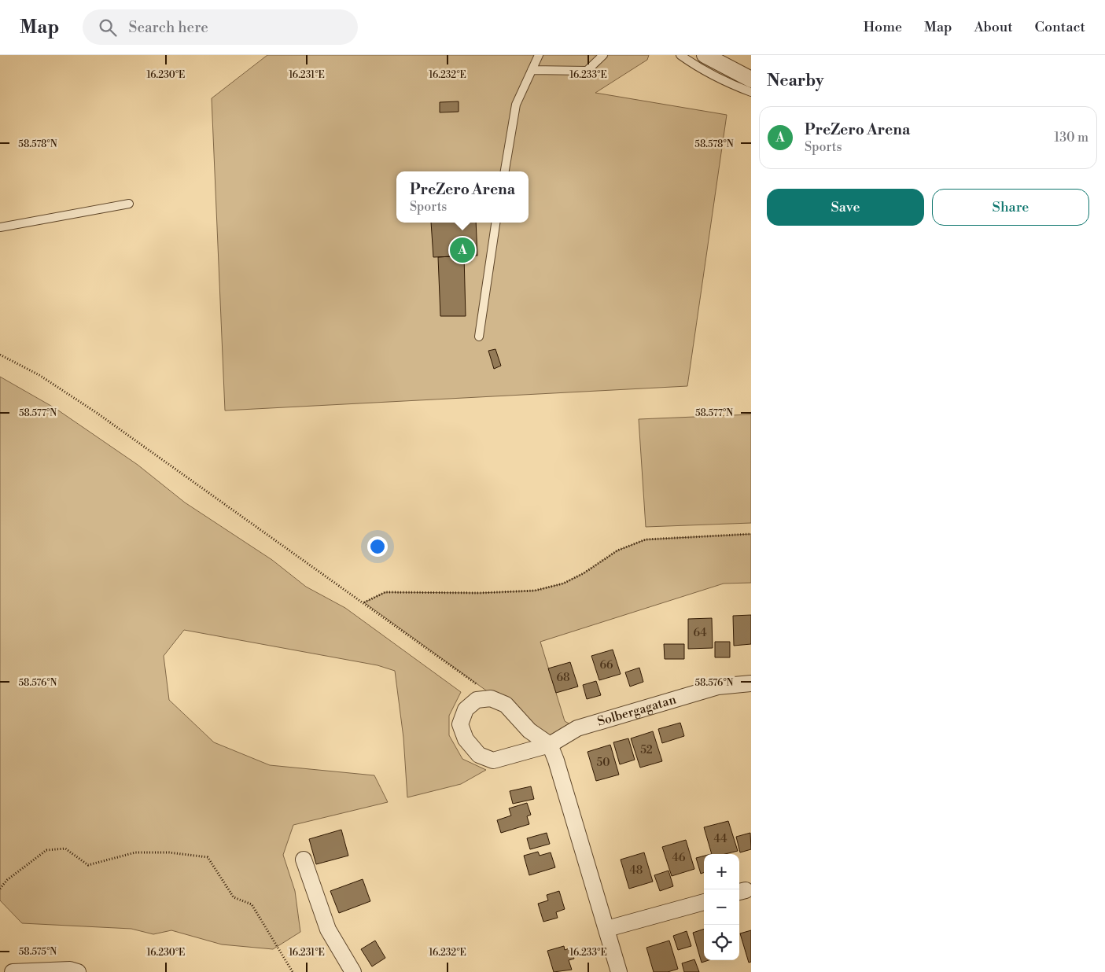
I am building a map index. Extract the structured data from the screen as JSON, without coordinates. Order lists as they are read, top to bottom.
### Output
{
  "streets": {
    "street": ["Solbergagatan"]
  },
  "house_numbers": [
    "64",
    "66",
    "68",
    "52",
    "50",
    "44",
    "46",
    "48"
  ],
  "page": {
    "header": "Map",
    "search": "Search here",
    "nav": [
      "Home",
      "Map",
      "About",
      "Contact"
    ],
    "heading": "Nearby",
    "list": [
      {
        "mark": "A",
        "name": "PreZero Arena",
        "note": "Sports",
        "value": "130 m"
      }
    ],
    "popup": ["PreZero Arena", "Sports"],
    "buttons": ["Save", "Share"],
    "pins": "A",
    "map_buttons": ["+", "−"]
  },
  "coordinates": [
    "16.230°E",
    "16.231°E",
    "16.232°E",
    "16.233°E",
    "58.578°N",
    "58.577°N",
    "58.576°N",
    "58.575°N"
  ]
}
